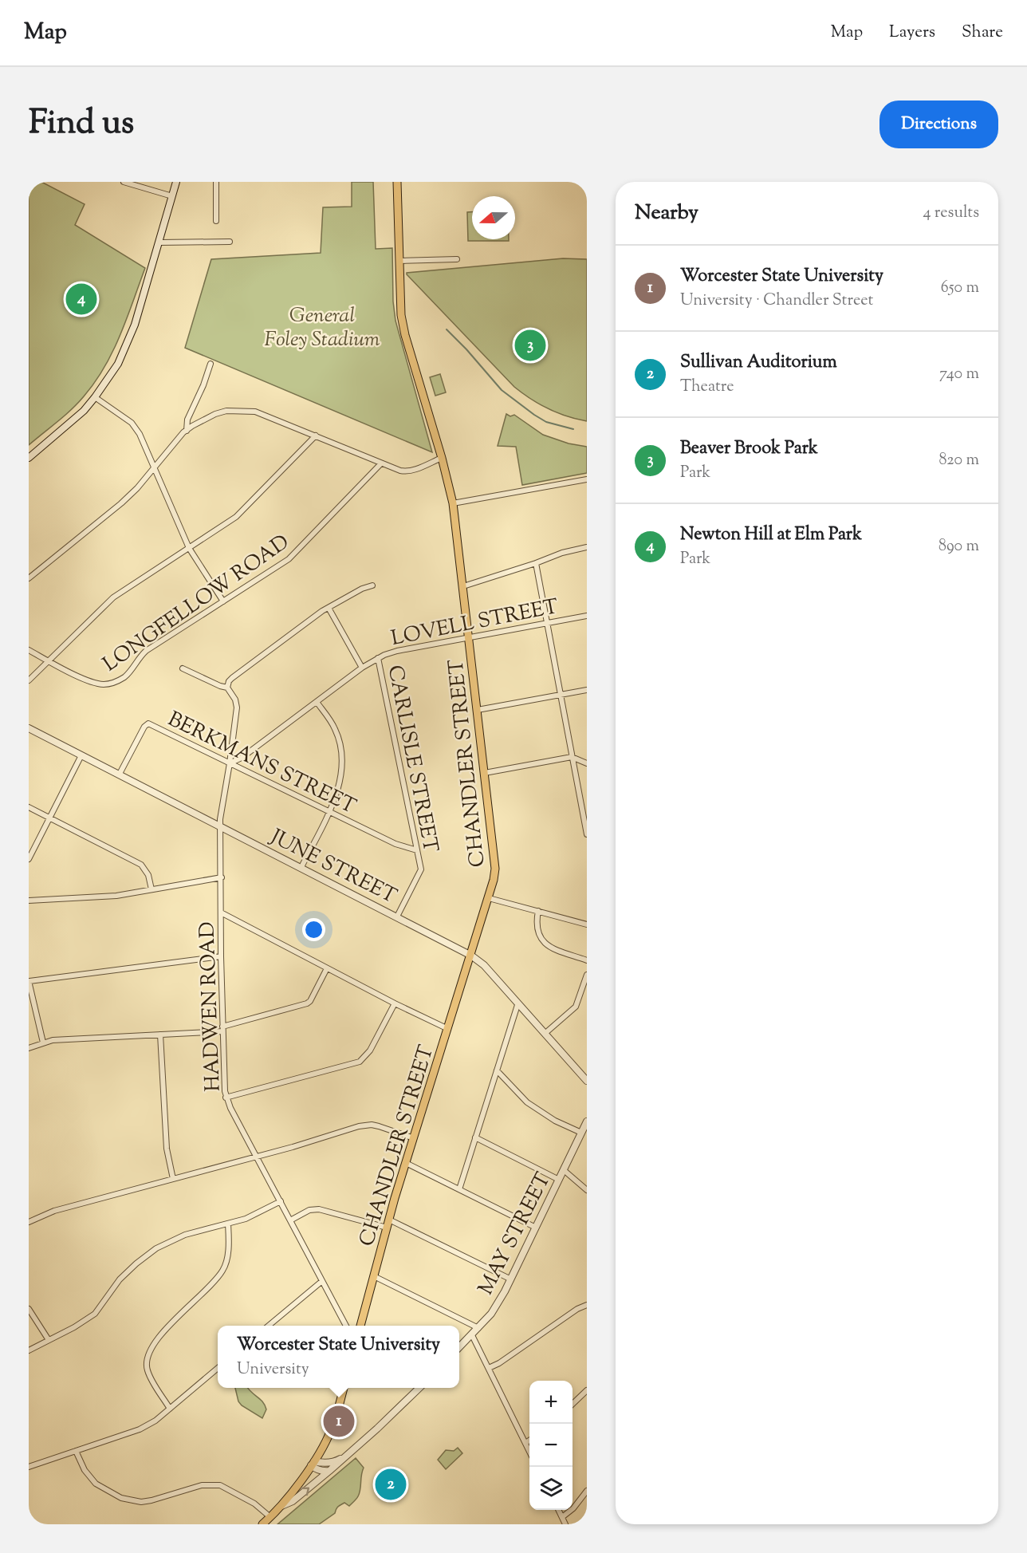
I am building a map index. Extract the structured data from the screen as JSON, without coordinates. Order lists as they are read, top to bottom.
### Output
{
  "streets": {
    "main road": ["CHANDLER STREET"],
    "street": [
      "LONGFELLOW ROAD",
      "LOVELL STREET",
      "CARLISLE STREET",
      "BERKMANS STREET",
      "JUNE STREET",
      "HADWEN ROAD",
      "MAY STREET"
    ]
  },
  "crossings": [
    ["LOVELL STREET", "CARLISLE STREET"],
    ["LOVELL STREET", "BERKMANS STREET"],
    ["LOVELL STREET", "CHANDLER STREET"],
    ["LOVELL STREET", "HADWEN ROAD"],
    ["CARLISLE STREET", "BERKMANS STREET"],
    ["CARLISLE STREET", "JUNE STREET"],
    ["BERKMANS STREET", "JUNE STREET"],
    ["BERKMANS STREET", "HADWEN ROAD"],
    ["CHANDLER STREET", "JUNE STREET"],
    ["JUNE STREET", "HADWEN ROAD"]
  ],
  "parks": ["General Foley Stadium"],
  "north": "left",
  "page": {
    "header": "Map",
    "nav": ["Map", "Layers", "Share"],
    "title": "Find us",
    "buttons": "Directions",
    "heading": ["Nearby", "4 results"],
    "list": [
      {
        "mark": "1",
        "name": "Worcester State University",
        "note": "University · Chandler Street",
        "value": "650 m"
      },
      {
        "mark": "2",
        "name": "Sullivan Auditorium",
        "note": "Theatre",
        "value": "740 m"
      },
      {
        "mark": "3",
        "name": "Beaver Brook Park",
        "note": "Park",
        "value": "820 m"
      },
      {
        "mark": "4",
        "name": "Newton Hill at Elm Park",
        "note": "Park",
        "value": "890 m"
      }
    ],
    "pins": [
      "4",
      "3",
      "1",
      "2"
    ],
    "popup": ["Worcester State University", "University"],
    "map_buttons": ["+", "−"]
  }
}
